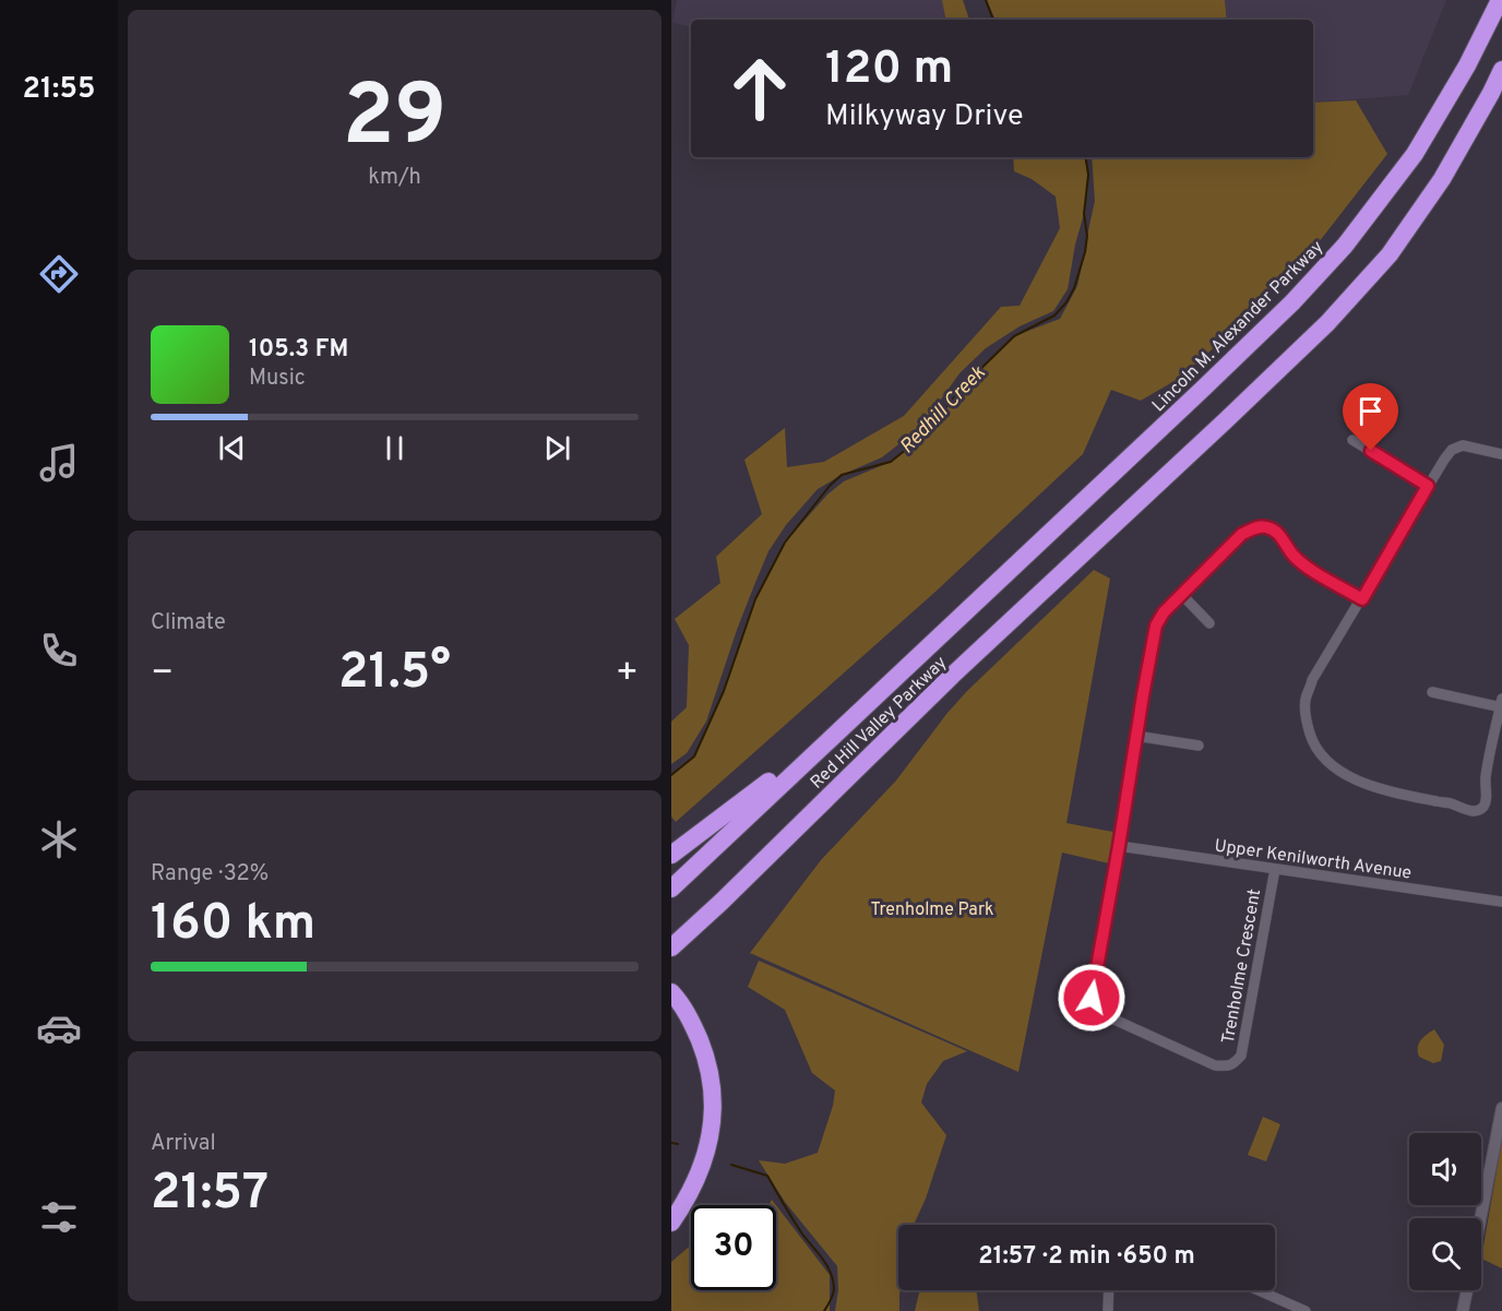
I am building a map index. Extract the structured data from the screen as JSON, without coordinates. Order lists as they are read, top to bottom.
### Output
{
  "streets": {
    "highway": ["Lincoln M. Alexander Parkway", "Red Hill Valley Parkway"],
    "street": ["Upper Kenilworth Avenue", "Trenholme Crescent"]
  },
  "crossings": [
    ["Lincoln M. Alexander Parkway", "Red Hill Valley Parkway"],
    ["Upper Kenilworth Avenue", "Trenholme Crescent"]
  ],
  "water": ["Redhill Creek"],
  "parks": ["Trenholme Park"],
  "page": {
    "tabs": "21:55",
    "tile": [
      ["29", "km/h"],
      "Climate",
      ["Range · 32%", "160 km"],
      ["Arrival", "21:57"]
    ],
    "turn": ["120 m", "Milkyway Drive"],
    "song": ["105.3 FM", "Music"],
    "heat": ["−", "21.5°", "+"],
    "limit": "30",
    "trip": "21:57 · 2 min · 650 m"
  }
}
